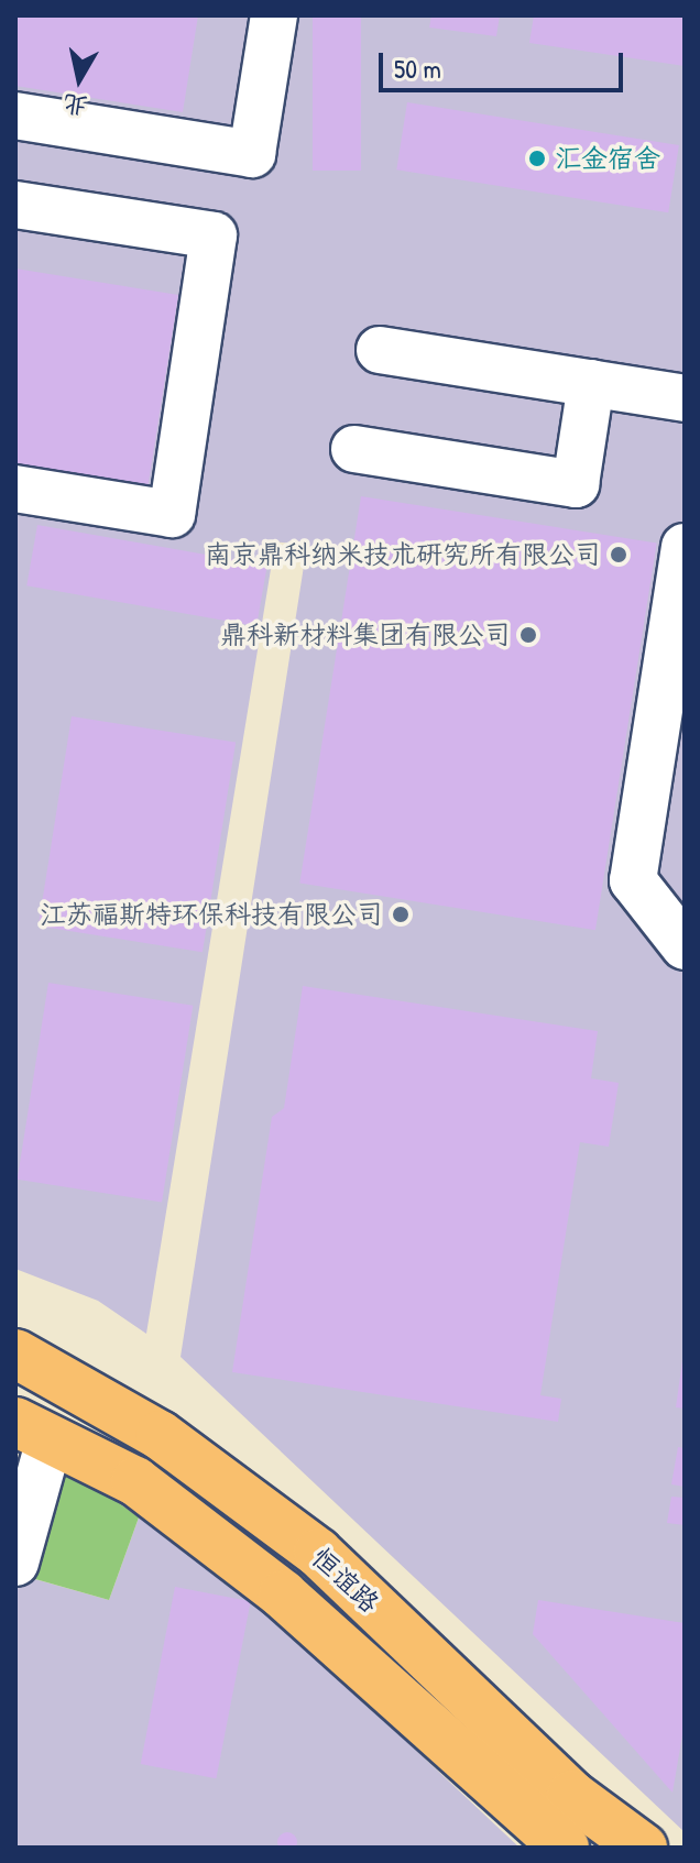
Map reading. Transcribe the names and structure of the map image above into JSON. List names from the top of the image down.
{
  "streets": {
    "main road": ["恒谊路"]
  },
  "places": [
    "汇金宿舍",
    "南京鼎科纳米技术研究所有限公司",
    "鼎科新材料集团有限公司",
    "江苏福斯特环保科技有限公司"
  ],
  "scale_bar": "50 m",
  "north": "bottom"
}
